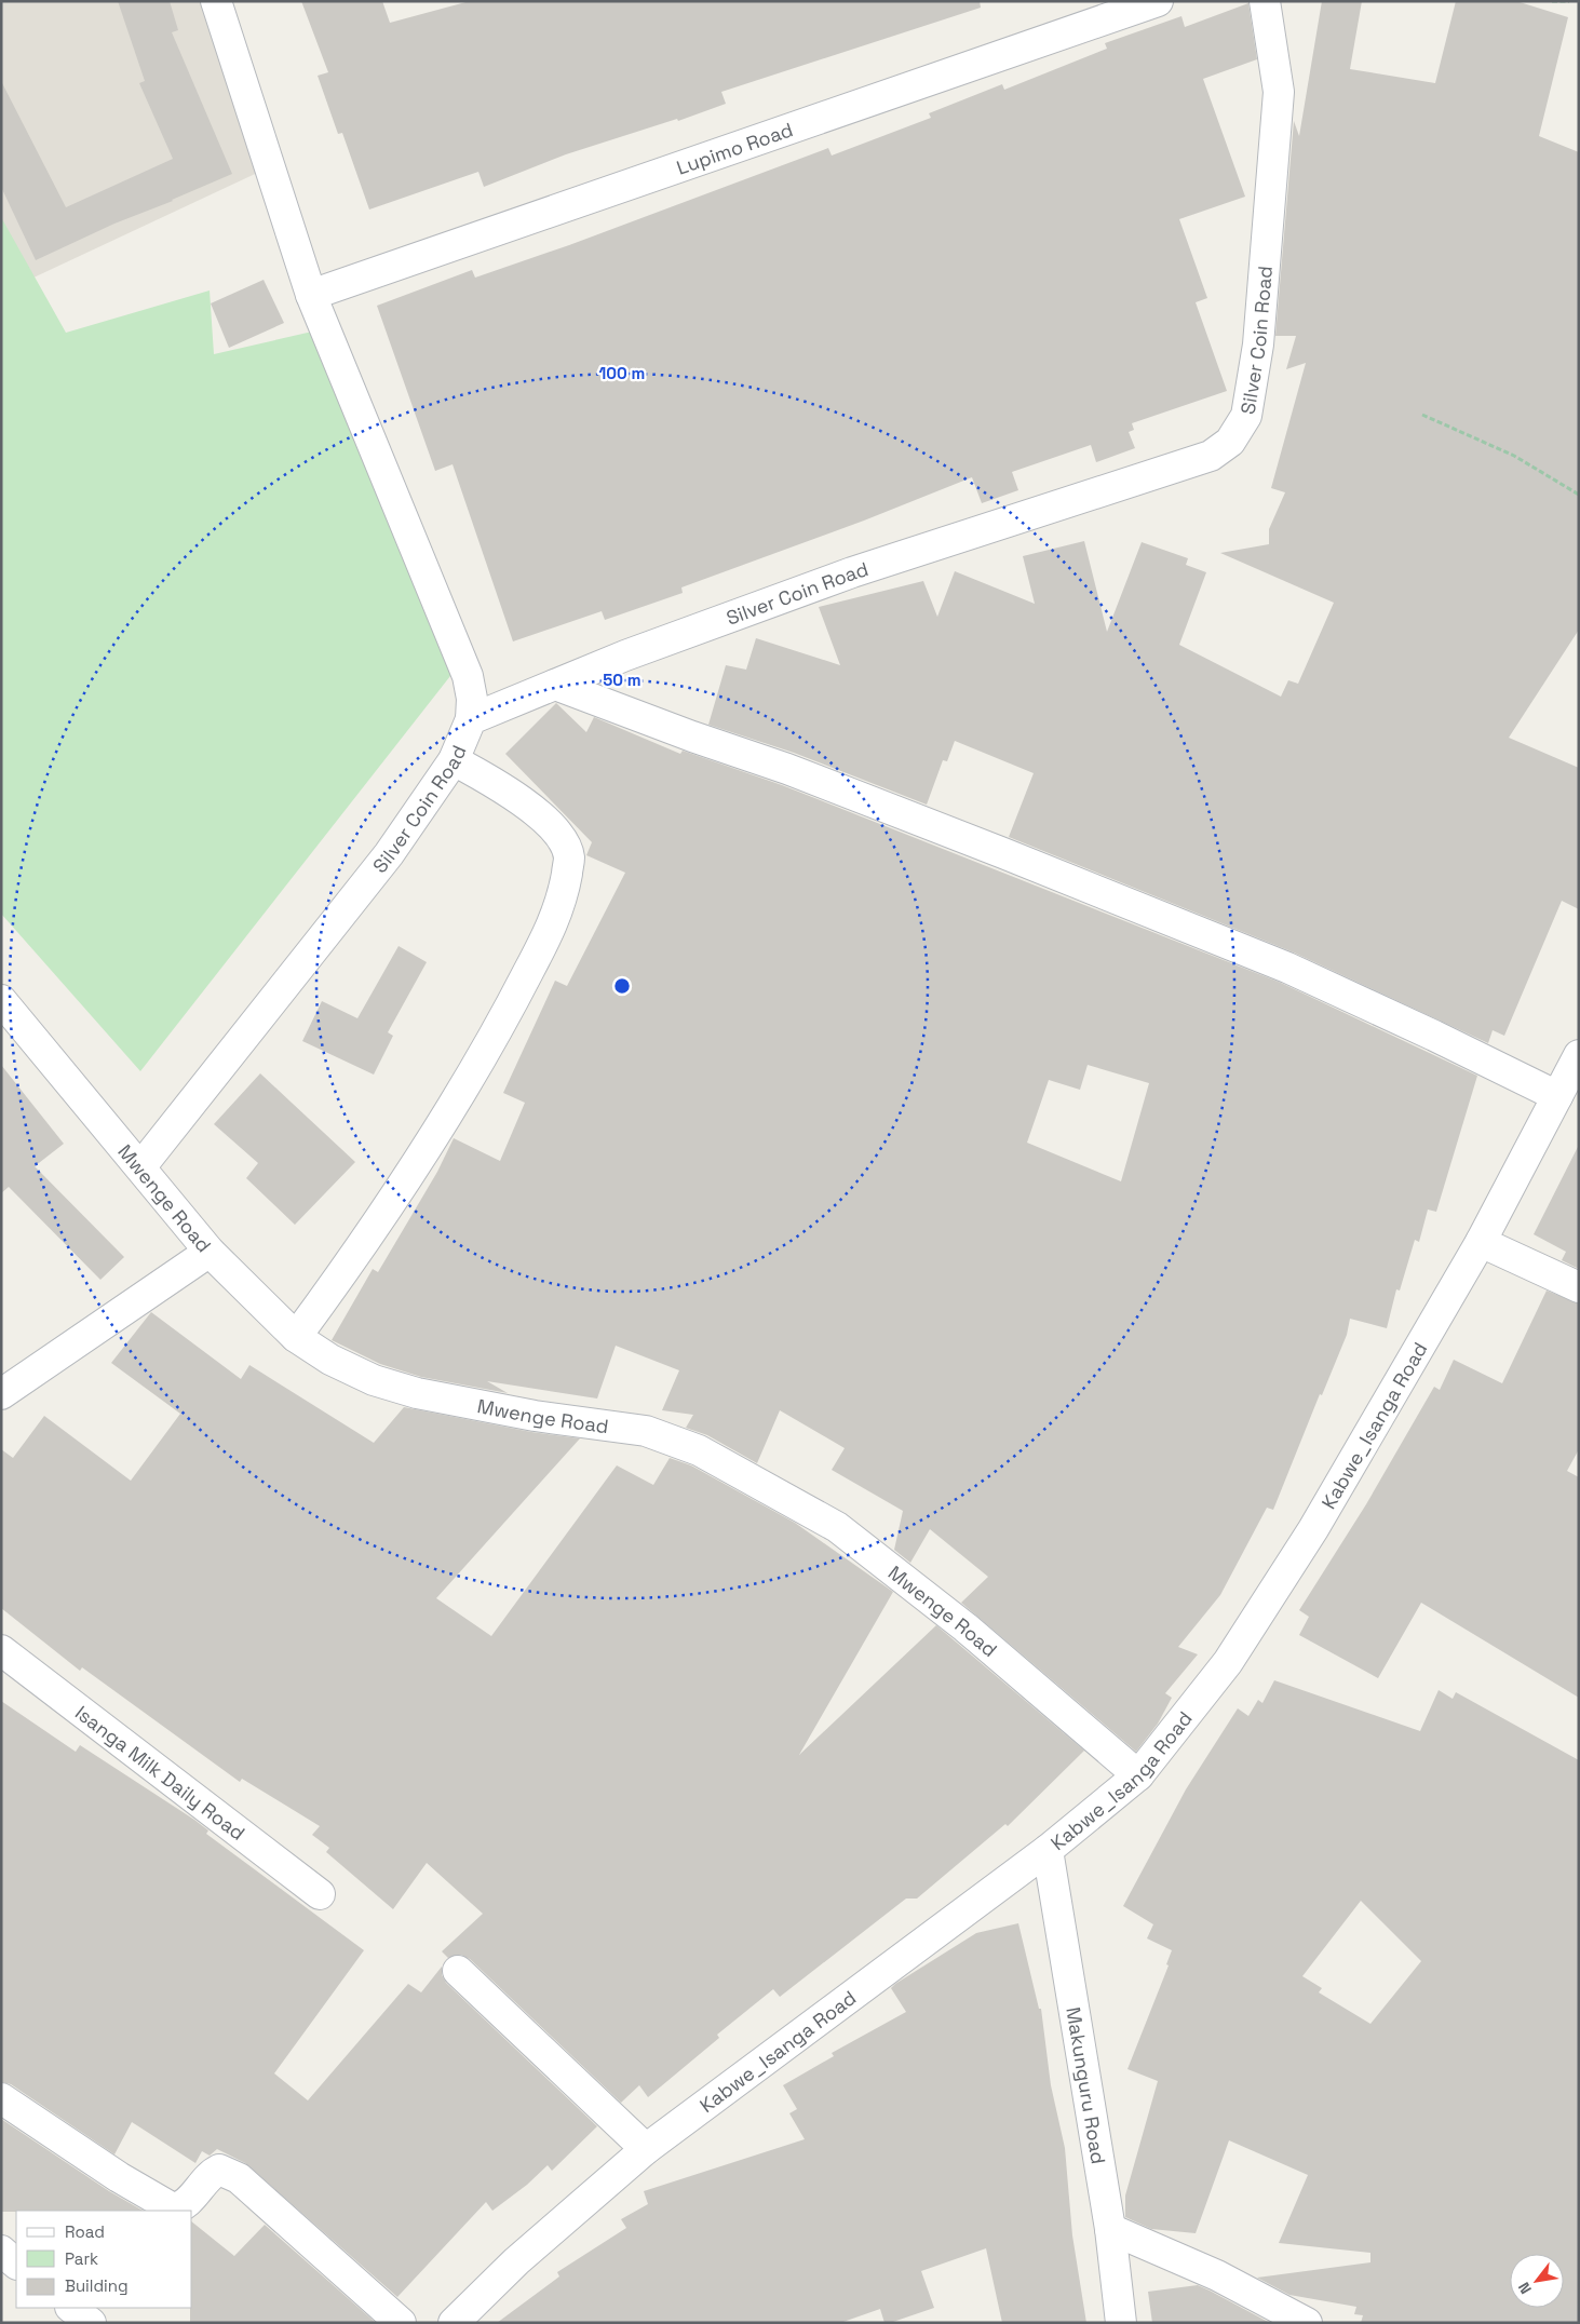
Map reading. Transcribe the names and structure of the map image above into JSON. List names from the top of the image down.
{
  "streets": {
    "street": [
      "Lupimo Road",
      "Silver Coin Road",
      "Mwenge Road",
      "Kabwe_Isanga Road",
      "Isanga Milk Daily Road",
      "Makunguru Road"
    ]
  },
  "crossings": [
    ["Silver Coin Road", "Mwenge Road"],
    ["Mwenge Road", "Kabwe_Isanga Road"],
    ["Kabwe_Isanga Road", "Makunguru Road"]
  ],
  "legend": ["Road", "Park", "Building"],
  "north": "bottom left",
  "rings": ["100 m", "50 m"]
}
